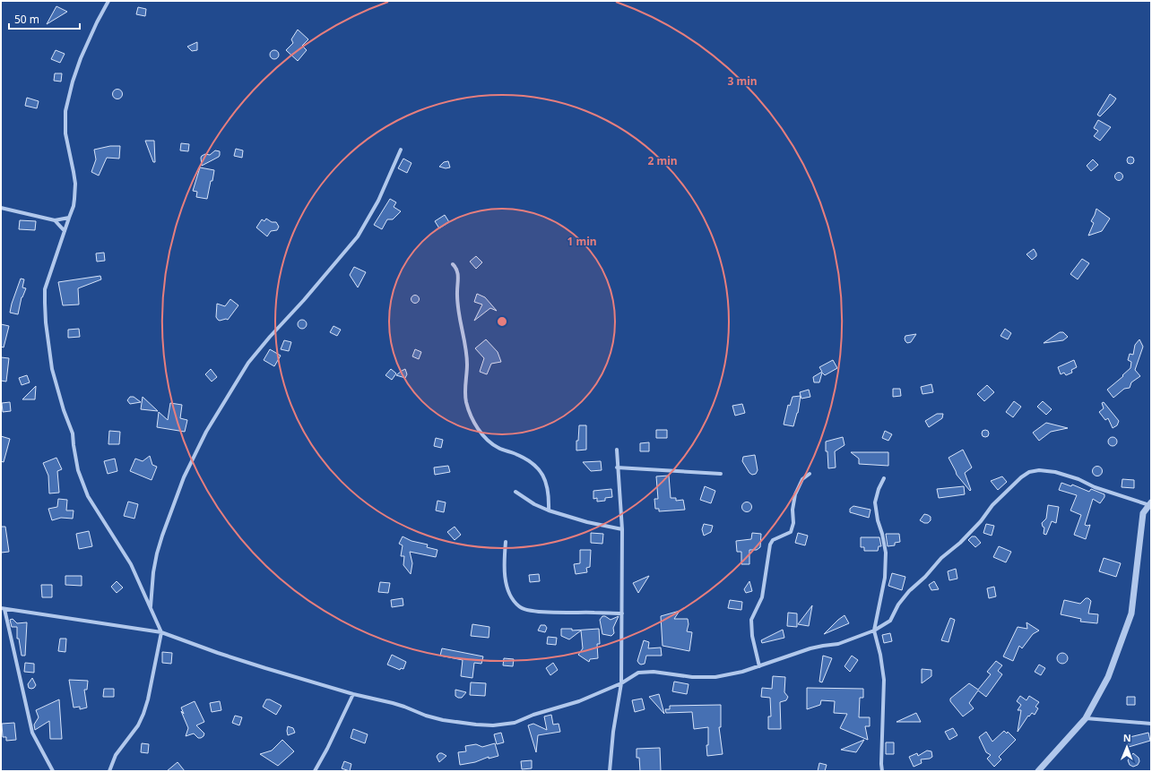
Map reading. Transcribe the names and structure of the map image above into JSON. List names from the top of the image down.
{
  "scale_bar": "50 m",
  "north": "top",
  "rings": ["3 min", "2 min", "1 min"]
}
